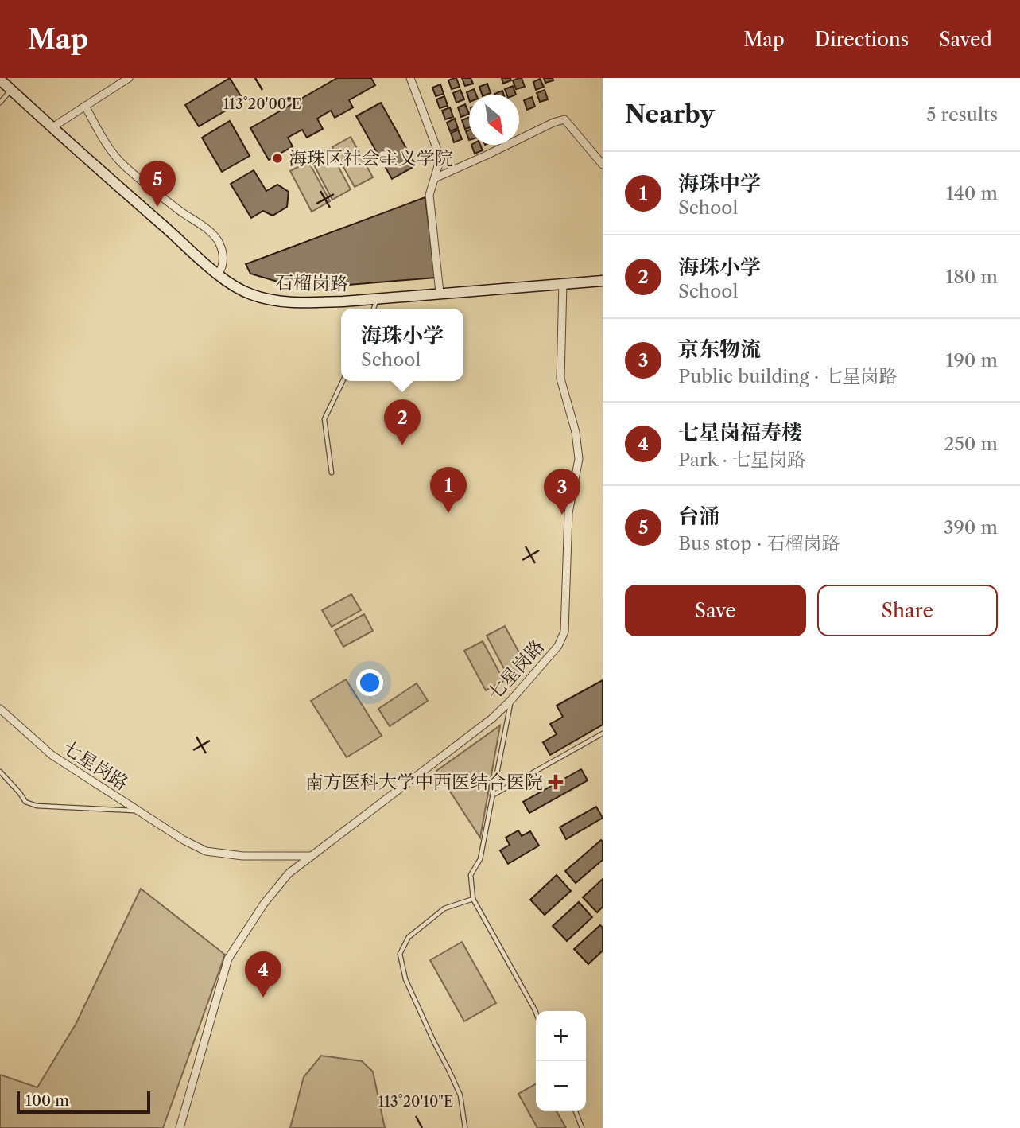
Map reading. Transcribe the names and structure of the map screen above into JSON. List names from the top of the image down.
{
  "streets": {
    "main road": ["石榴岗路"],
    "street": ["七星岗路"]
  },
  "crossings": [
    ["石榴岗路", "七星岗路"]
  ],
  "places": {
    "other": ["海珠区社会主义学院"],
    "health": ["南方医科大学中西医结合医院"]
  },
  "scale_bar": "100 m",
  "north": "bottom right",
  "page": {
    "header": "Map",
    "nav": ["Map", "Directions", "Saved"],
    "heading": ["Nearby", "5 results"],
    "list": [
      {
        "mark": "1",
        "name": "海珠中学",
        "note": "School",
        "value": "140 m"
      },
      {
        "mark": "2",
        "name": "海珠小学",
        "note": "School",
        "value": "180 m"
      },
      {
        "mark": "3",
        "name": "京东物流",
        "note": "Public building · 七星岗路",
        "value": "190 m"
      },
      {
        "mark": "4",
        "name": "七星岗福寿楼",
        "note": "Park · 七星岗路",
        "value": "250 m"
      },
      {
        "mark": "5",
        "name": "台涌",
        "note": "Bus stop · 石榴岗路",
        "value": "390 m"
      }
    ],
    "pins": [
      "5",
      "2",
      "1",
      "3",
      "4"
    ],
    "popup": ["海珠小学", "School"],
    "buttons": ["Save", "Share"],
    "map_buttons": ["+", "−"],
    "scale": "100 m"
  },
  "coordinates": ["113°20'00\"E", "113°20'10\"E"]
}
